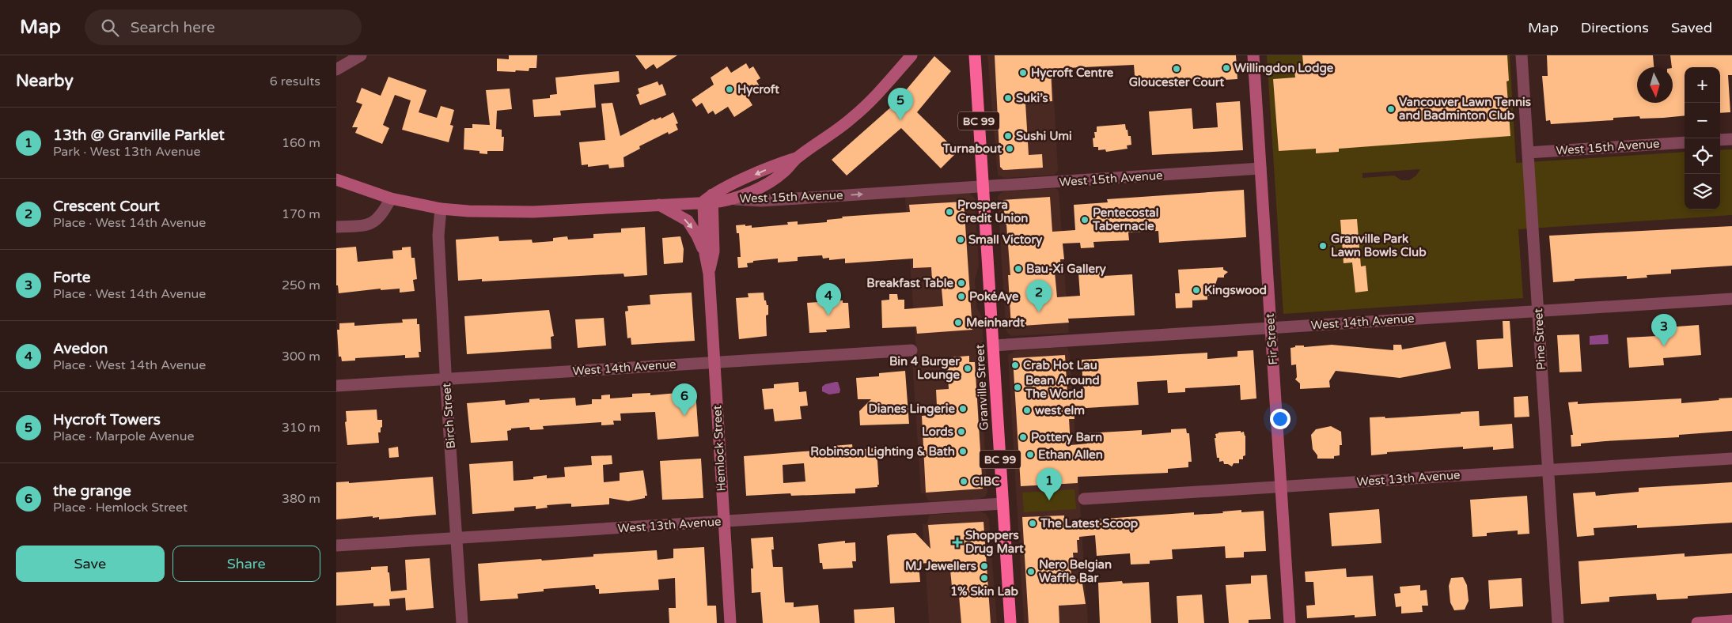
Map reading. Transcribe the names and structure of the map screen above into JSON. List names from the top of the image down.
{
  "streets": {
    "highway": ["BC 99", "Granville Street"],
    "street": [
      "West 15th Avenue",
      "West 14th Avenue",
      "Fir Street",
      "Pine Street",
      "Birch Street",
      "Hemlock Street",
      "West 13th Avenue"
    ]
  },
  "crossings": [
    ["West 15th Avenue", "Fir Street"],
    ["West 15th Avenue", "Pine Street"],
    ["West 15th Avenue", "Granville Street"],
    ["West 15th Avenue", "Birch Street"],
    ["West 15th Avenue", "Hemlock Street"],
    ["West 14th Avenue", "Fir Street"],
    ["West 14th Avenue", "Pine Street"],
    ["West 14th Avenue", "Granville Street"],
    ["West 14th Avenue", "Birch Street"],
    ["West 14th Avenue", "Hemlock Street"],
    ["Fir Street", "West 13th Avenue"],
    ["Pine Street", "West 13th Avenue"],
    ["Granville Street", "West 13th Avenue"],
    ["Birch Street", "West 13th Avenue"],
    ["Hemlock Street", "West 13th Avenue"]
  ],
  "places": {
    "other": [
      "Willingdon Lodge",
      "Gloucester Court",
      "Hycroft Centre",
      "Hycroft",
      "Suki’s",
      "Vancouver Lawn Tennis and Badminton Club",
      "Sushi Umi",
      "Turnabout",
      "Prospera Credit Union",
      "Pentecostal Tabernacle",
      "Small Victory",
      "Granville Park Lawn Bowls Club",
      "Bau-Xi Gallery",
      "Breakfast Table",
      "Kingswood",
      "PokéAye",
      "Meinhardt",
      "Crab Hot Lau",
      "Bin 4 Burger Lounge",
      "Bean Around The World",
      "Dianes Lingerie",
      "west elm",
      "Lords",
      "Pottery Barn",
      "Robinson Lighting & Bath",
      "Ethan Allen",
      "CIBC",
      "The Latest Scoop",
      "MJ Jewellers",
      "Nero Belgian Waffle Bar",
      "1% Skin Lab"
    ],
    "health": ["Shoppers Drug Mart"]
  },
  "north": "bottom",
  "page": {
    "header": "Map",
    "search": "Search here",
    "nav": ["Map", "Directions", "Saved"],
    "heading": ["Nearby", "6 results"],
    "map_buttons": ["+", "−"],
    "pins": [
      "5",
      "2",
      "4",
      "3",
      "6",
      "1"
    ],
    "list": [
      {
        "mark": "1",
        "name": "13th @ Granville Parklet",
        "note": "Park · West 13th Avenue",
        "value": "160 m"
      },
      {
        "mark": "2",
        "name": "Crescent Court",
        "note": "Place · West 14th Avenue",
        "value": "170 m"
      },
      {
        "mark": "3",
        "name": "Forte",
        "note": "Place · West 14th Avenue",
        "value": "250 m"
      },
      {
        "mark": "4",
        "name": "Avedon",
        "note": "Place · West 14th Avenue",
        "value": "300 m"
      },
      {
        "mark": "5",
        "name": "Hycroft Towers",
        "note": "Place · Marpole Avenue",
        "value": "310 m"
      },
      {
        "mark": "6",
        "name": "the grange",
        "note": "Place · Hemlock Street",
        "value": "380 m"
      }
    ],
    "buttons": ["Save", "Share"]
  }
}
